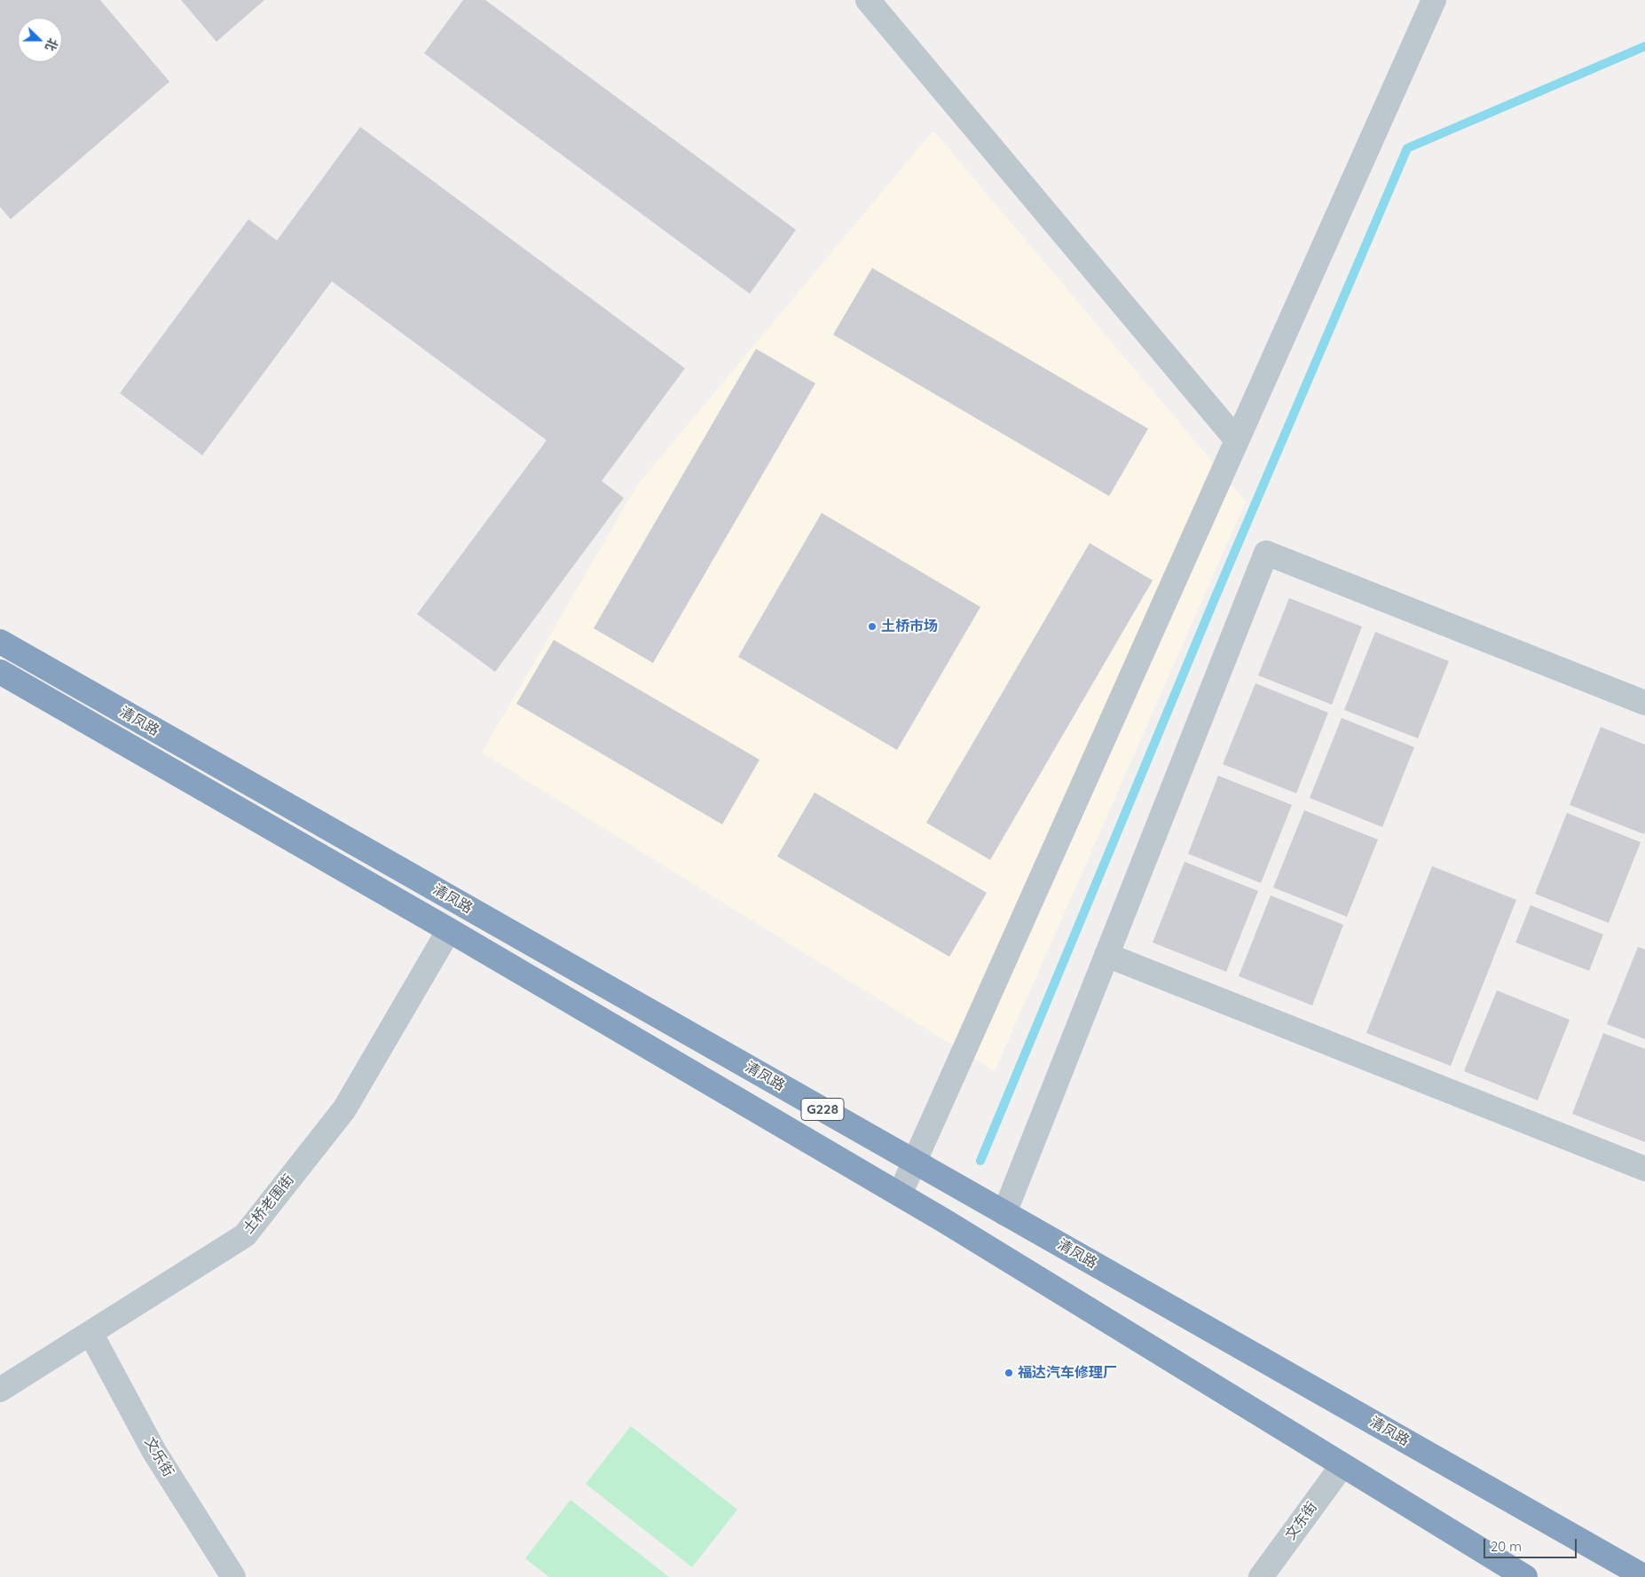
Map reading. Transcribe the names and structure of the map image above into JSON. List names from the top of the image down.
{
  "streets": {
    "highway": ["清凤路", "G228"],
    "street": ["土桥老围街", "文乐街", "文东街"]
  },
  "crossings": [
    ["清凤路", "土桥老围街"],
    ["清凤路", "文东街"],
    ["土桥老围街", "文乐街"]
  ],
  "places": ["土桥市场", "福达汽车修理厂"],
  "scale_bar": "20 m",
  "north": "right"
}
